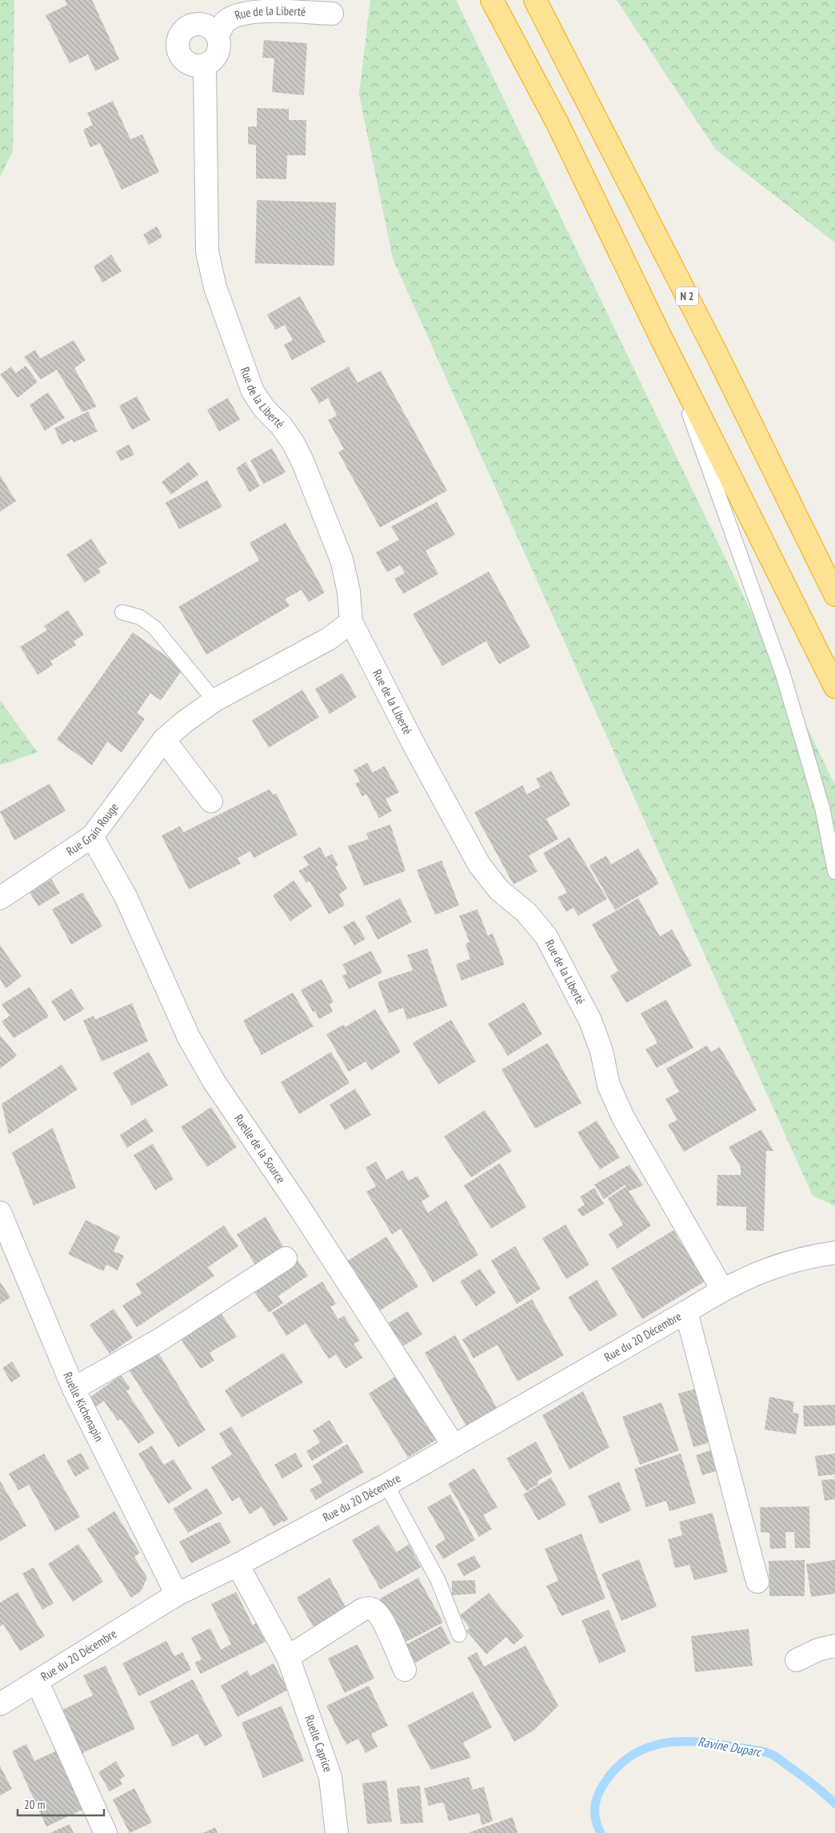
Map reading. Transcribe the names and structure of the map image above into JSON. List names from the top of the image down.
{
  "streets": {
    "highway": ["N 2"],
    "street": [
      "Rue de la Liberté",
      "Rue Grain Rouge",
      "Ruelle de la Source",
      "Rue du 20 Décembre",
      "Ruelle Kichenapin",
      "Ruelle Caprice"
    ]
  },
  "crossings": [
    ["Rue de la Liberté", "Rue Grain Rouge"],
    ["Rue de la Liberté", "Rue du 20 Décembre"],
    ["Rue Grain Rouge", "Ruelle de la Source"],
    ["Ruelle de la Source", "Rue du 20 Décembre"],
    ["Rue du 20 Décembre", "Ruelle Kichenapin"],
    ["Rue du 20 Décembre", "Ruelle Caprice"]
  ],
  "water": ["Ravine Duparc"],
  "scale_bar": "20 m"
}
